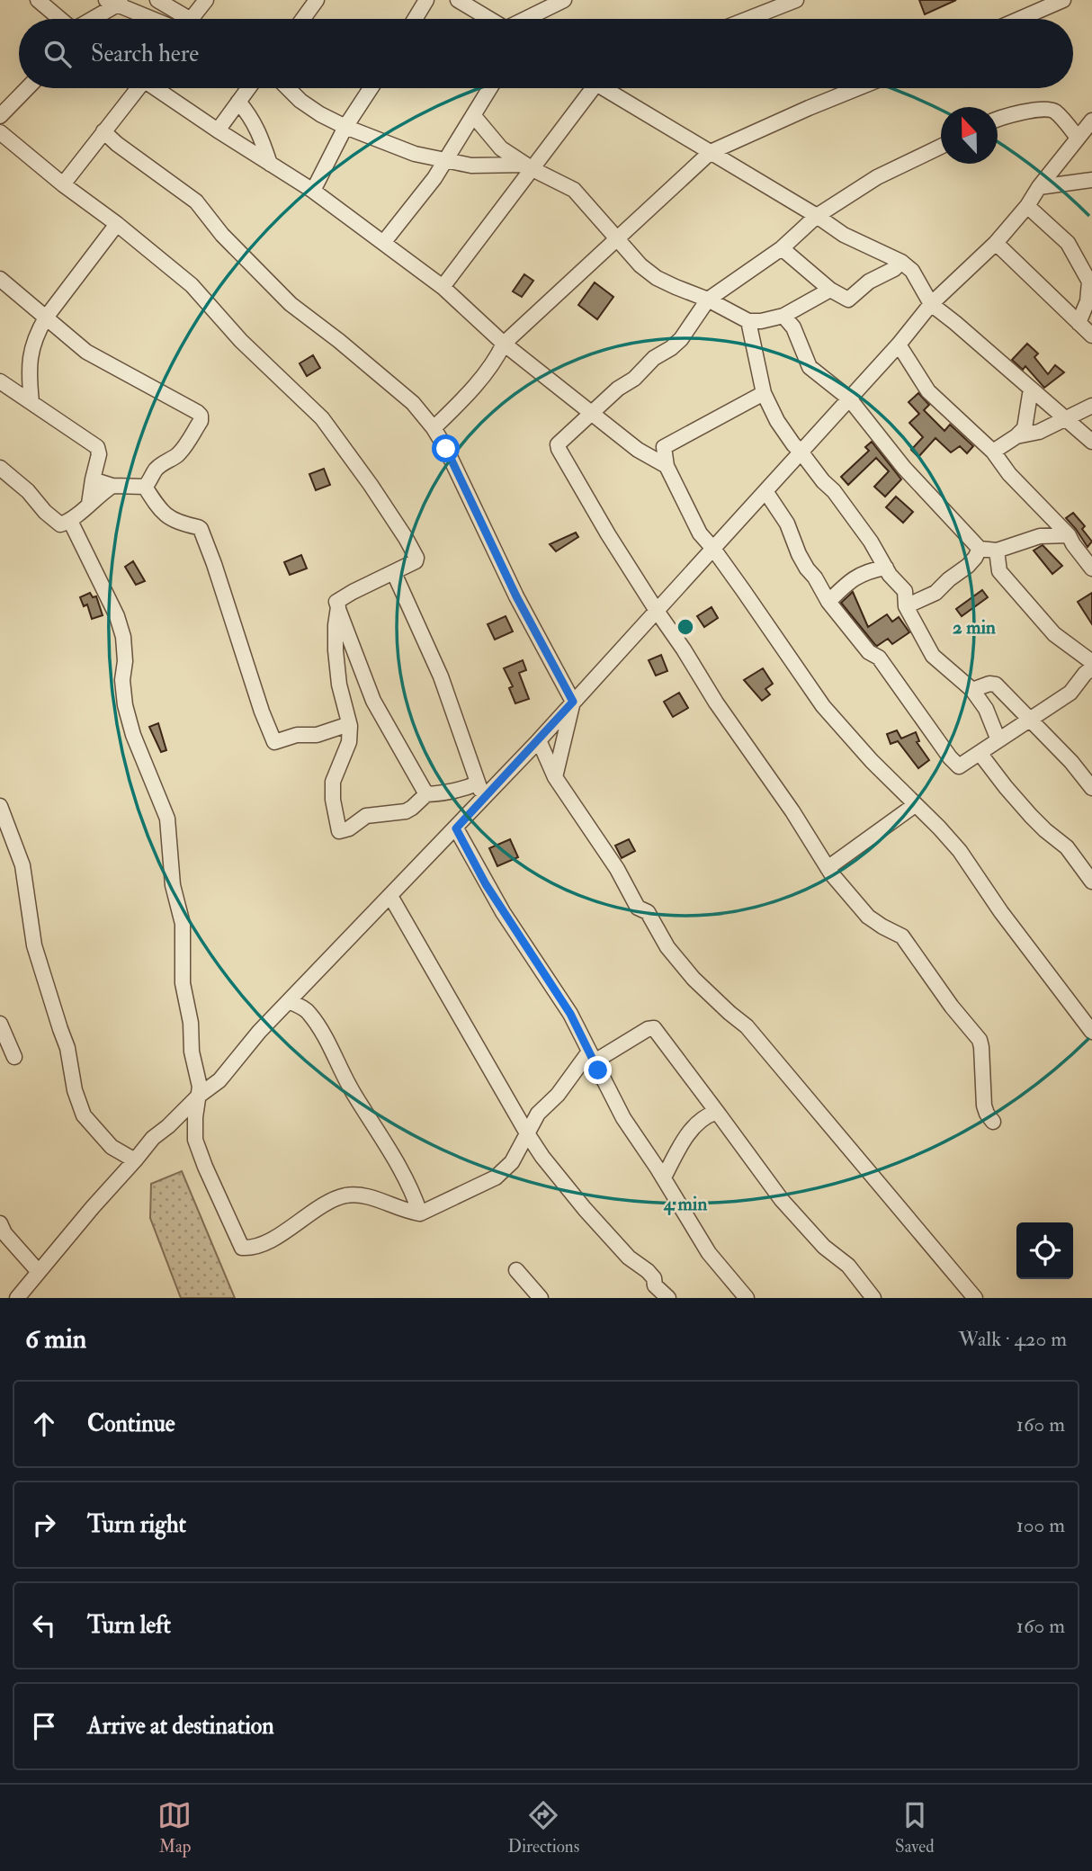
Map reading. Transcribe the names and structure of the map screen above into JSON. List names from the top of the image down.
{
  "north": "top",
  "page": {
    "search": "Search here",
    "heading": ["6 min", "Walk · 420 m"],
    "list": [
      ["Continue", "160 m"],
      ["Turn right", "100 m"],
      ["Turn left", "160 m"],
      "Arrive at destination"
    ],
    "nav": ["Map", "Directions", "Saved"]
  },
  "rings": ["2 min", "4 min"]
}
